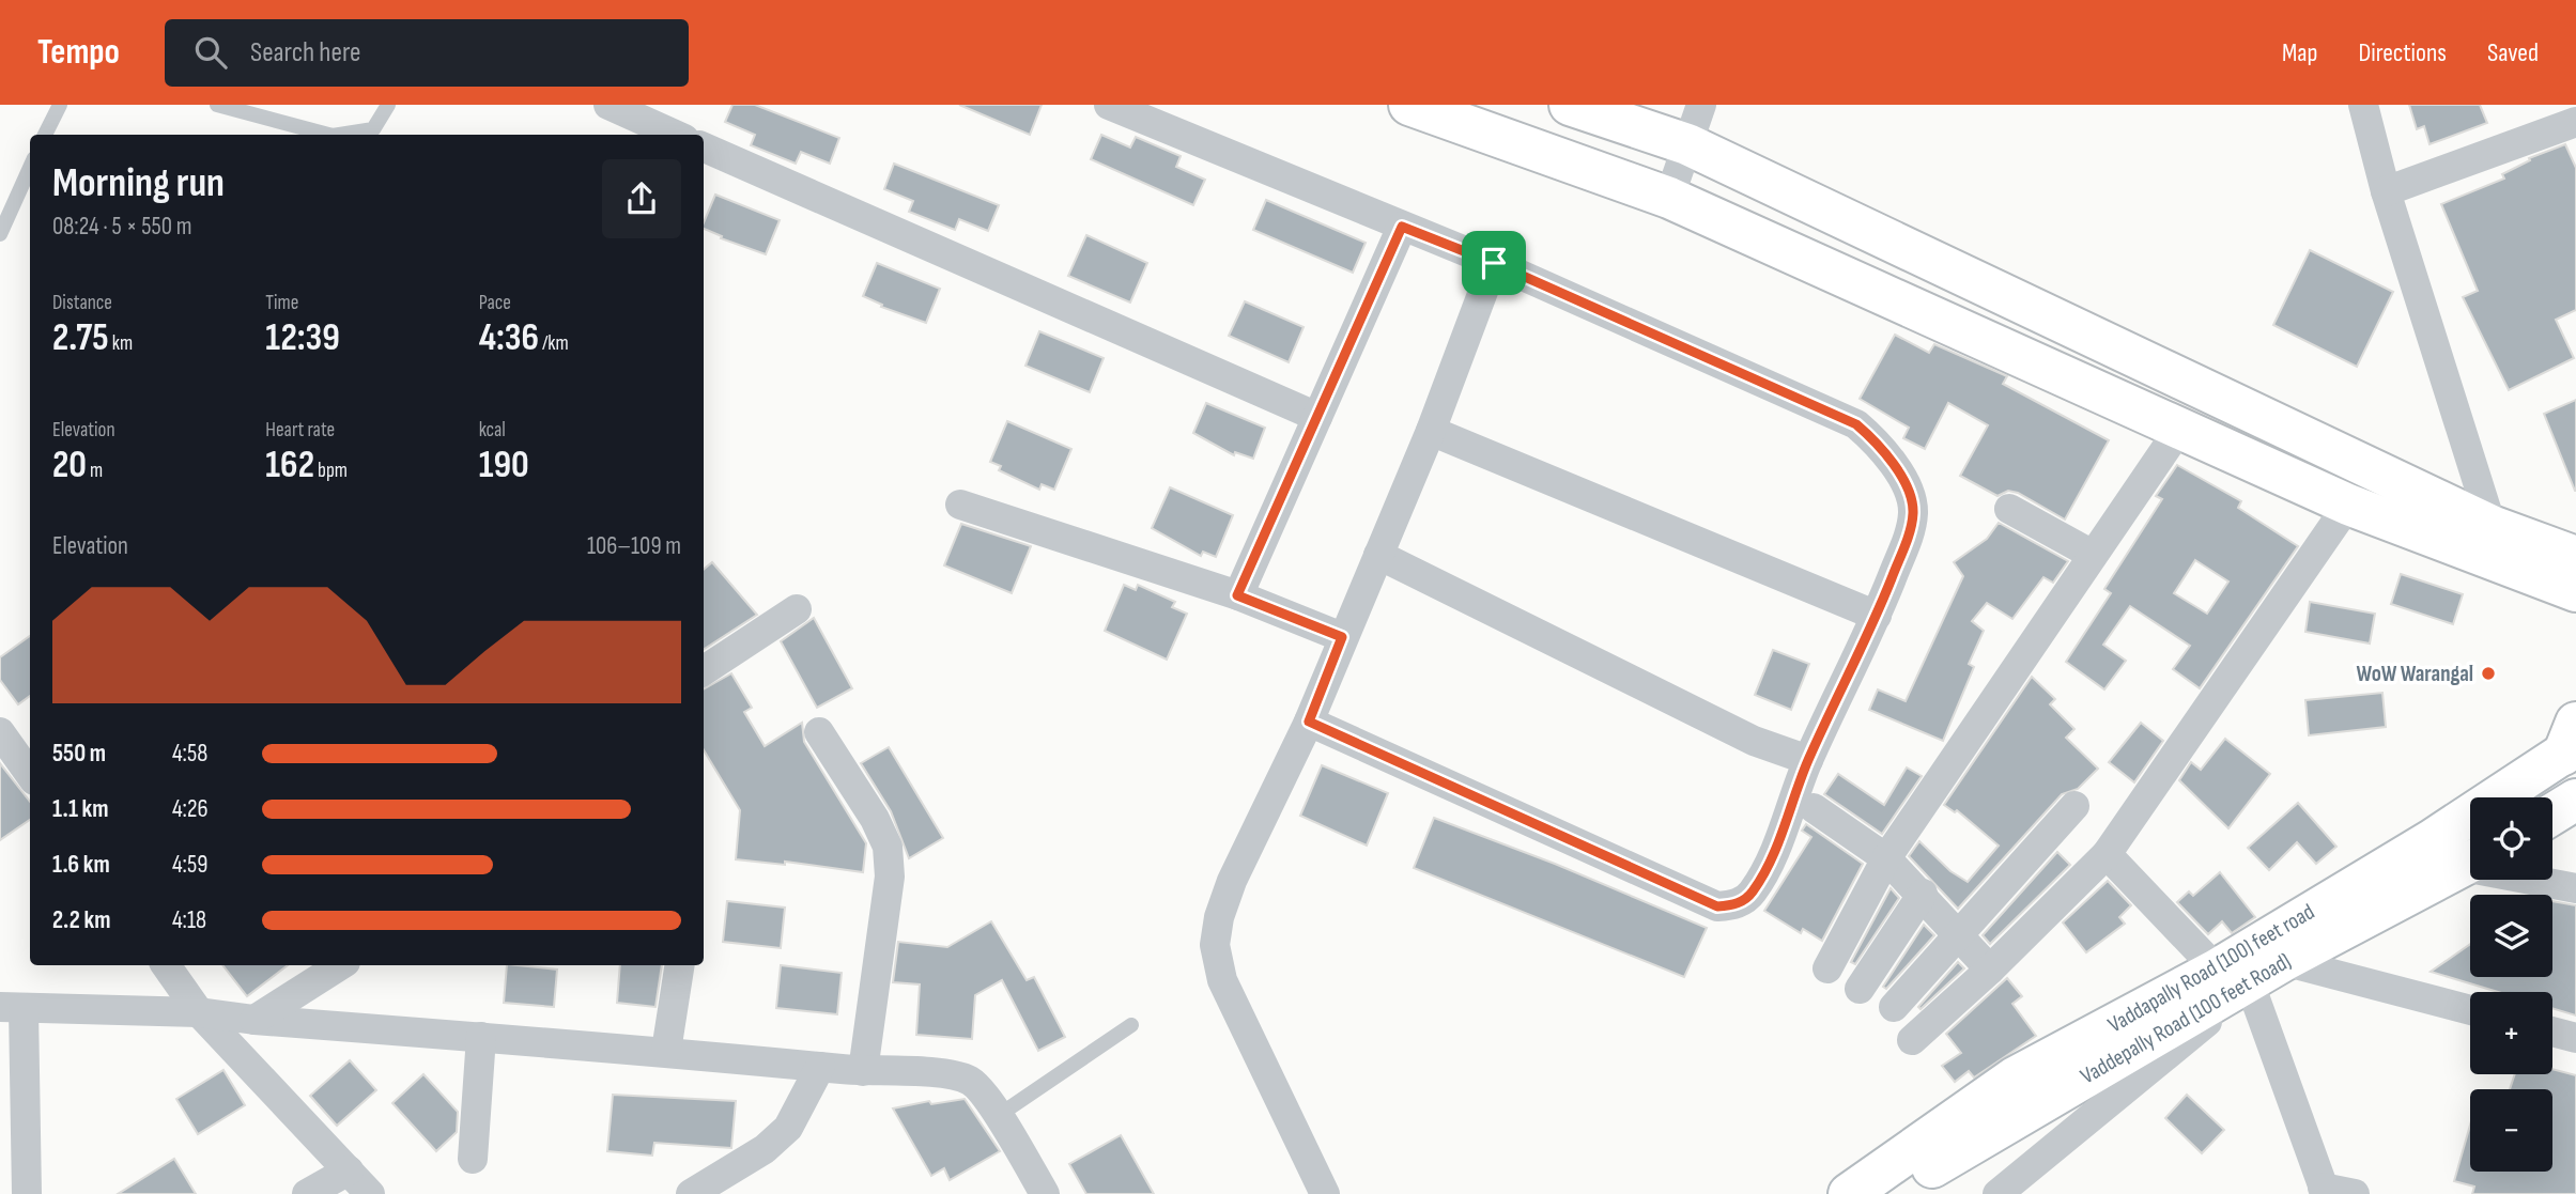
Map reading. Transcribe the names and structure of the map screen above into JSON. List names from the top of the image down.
{
  "streets": {
    "main road": ["Vaddapally Road (100) feet road", "Vaddepally Road (100 feet Road)"]
  },
  "crossings": [
    ["Vaddapally Road (100) feet road", "Vaddepally Road (100 feet Road)"]
  ],
  "places": ["WoW Warangal"],
  "page": {
    "header": "Tempo",
    "search": "Search here",
    "nav": ["Map", "Directions", "Saved"],
    "heading": ["Morning run", "08:24 · 5 × 550 m"],
    "stats": [
      ["Distance", "2.75 km"],
      ["Time", "12:39"],
      ["Pace", "4:36 /km"],
      ["Elevation", "20 m"],
      ["Heart rate", "162 bpm"],
      ["kcal", "190"]
    ],
    "chart": ["Elevation", "106–109 m"],
    "list": [
      {
        "name": "550 m",
        "note": "4:58"
      },
      {
        "name": "1.1 km",
        "note": "4:26"
      },
      {
        "name": "1.6 km",
        "note": "4:59"
      },
      {
        "name": "2.2 km",
        "note": "4:18"
      }
    ],
    "map_buttons": ["+", "−"]
  }
}
